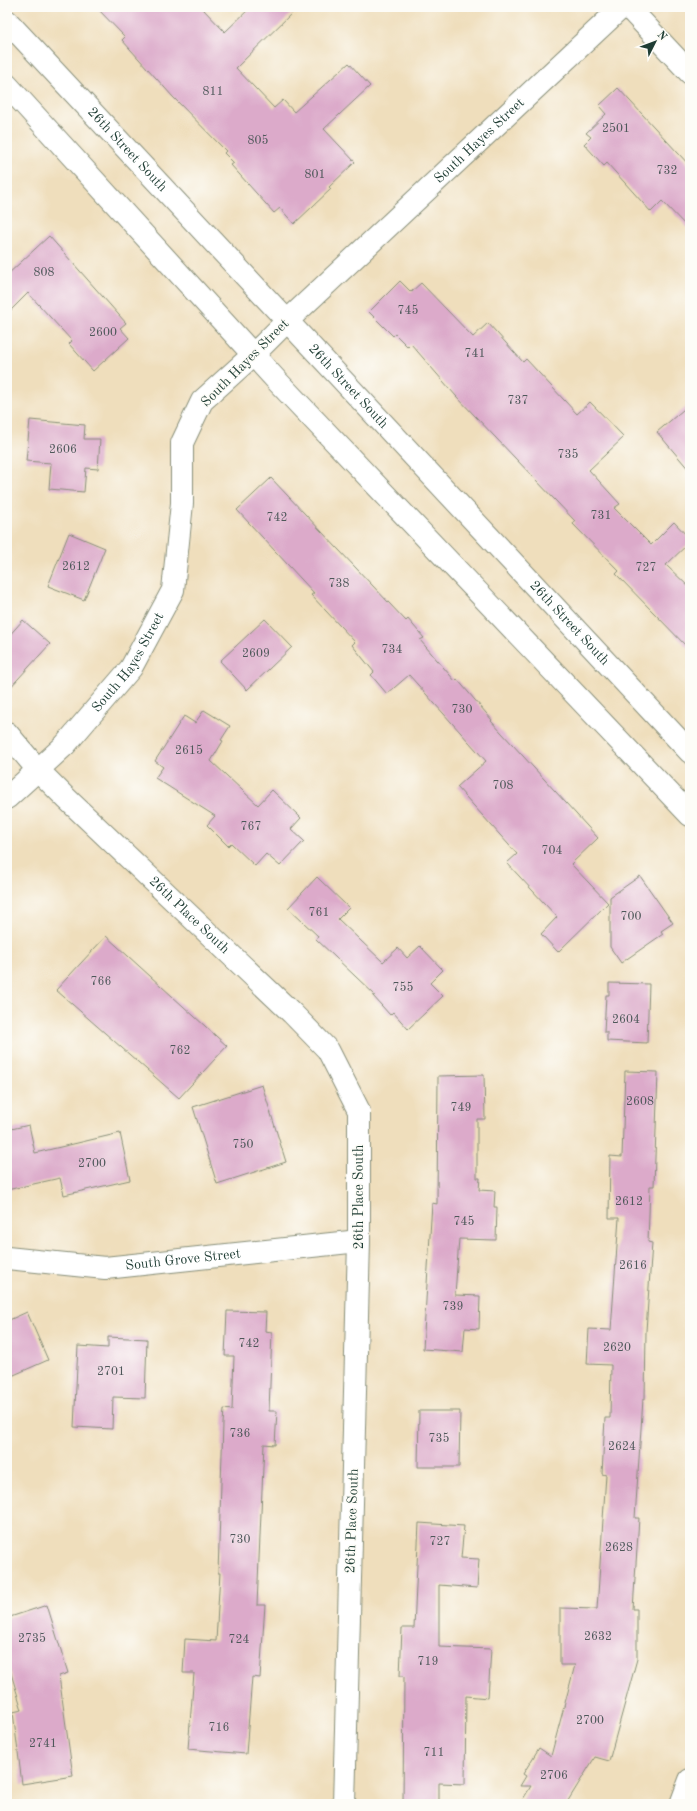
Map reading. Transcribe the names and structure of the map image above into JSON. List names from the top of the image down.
{
  "streets": {
    "street": [
      "South Hayes Street",
      "26th Street South",
      "26th Place South",
      "South Grove Street"
    ]
  },
  "crossings": [
    ["South Hayes Street", "26th Street South"],
    ["South Hayes Street", "26th Place South"],
    ["26th Place South", "South Grove Street"]
  ],
  "house_numbers": [
    "811",
    "2501",
    "805",
    "732",
    "801",
    "808",
    "745",
    "2600",
    "741",
    "737",
    "2606",
    "735",
    "731",
    "742",
    "2612",
    "727",
    "738",
    "734",
    "2609",
    "730",
    "2615",
    "708",
    "767",
    "704",
    "761",
    "700",
    "766",
    "755",
    "2604",
    "762",
    "2608",
    "749",
    "750",
    "2700",
    "2612",
    "745",
    "2616",
    "739",
    "742",
    "2620",
    "2701",
    "736",
    "735",
    "2624",
    "730",
    "727",
    "2628",
    "2632",
    "2735",
    "724",
    "719",
    "2700",
    "716",
    "2741",
    "711",
    "2706"
  ],
  "north": "top right"
}
